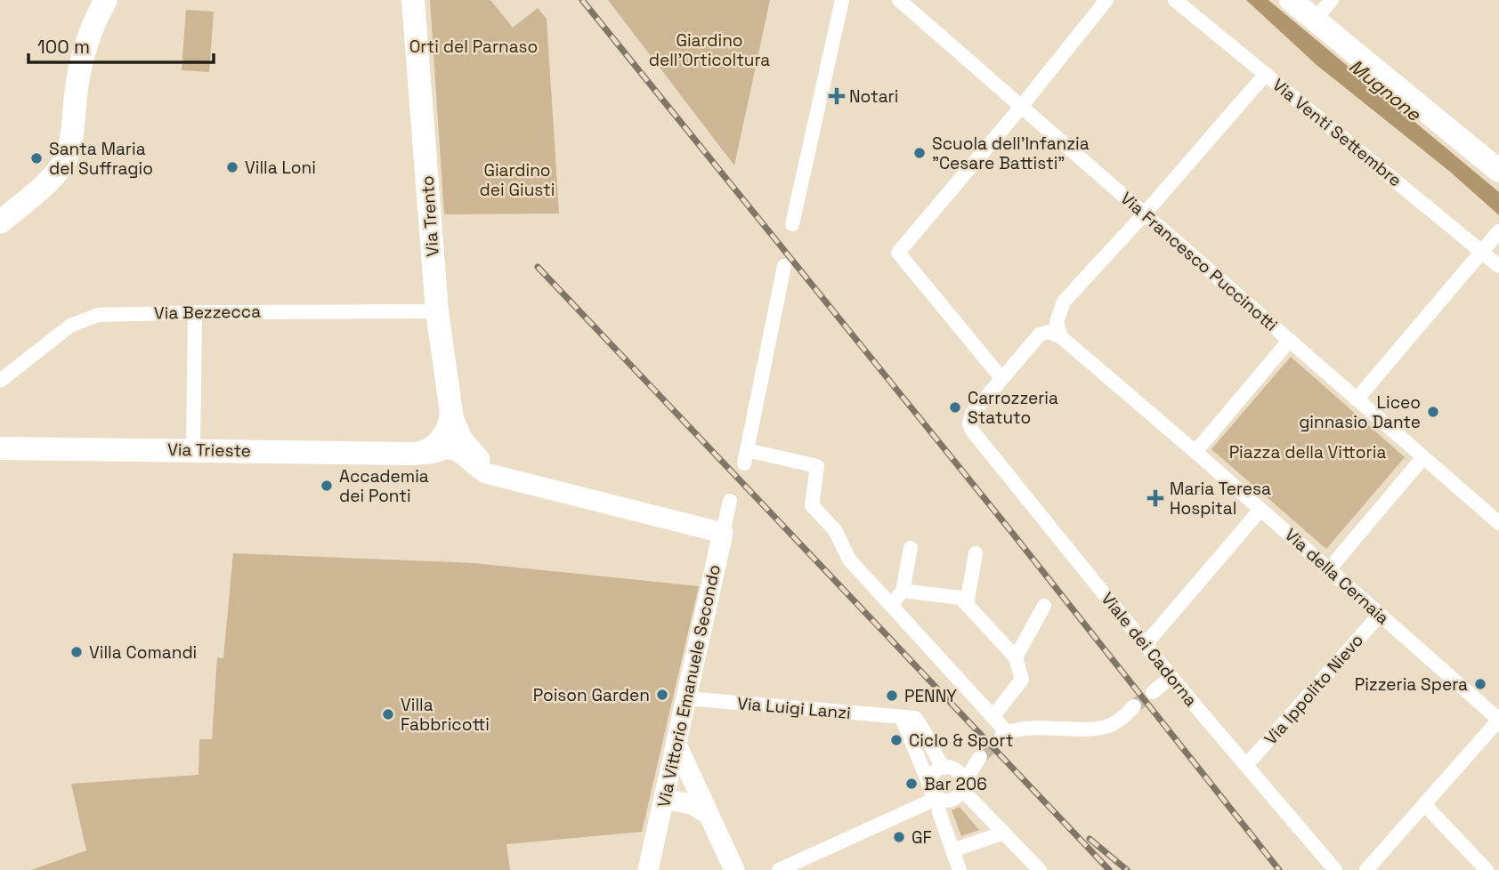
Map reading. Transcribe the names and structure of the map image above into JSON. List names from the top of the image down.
{
  "streets": {
    "main road": ["Via Trento", "Via Trieste"],
    "street": [
      "Via Venti Settembre",
      "Via Francesco Puccinotti",
      "Via Bezzecca",
      "Via della Cernaia",
      "Viale dei Cadorna",
      "Via Vittorio Emanuele Secondo",
      "Via Ippolito Nievo",
      "Via Luigi Lanzi"
    ]
  },
  "crossings": [
    ["Via Trento", "Via Bezzecca"],
    ["Via Trento", "Via Trieste"],
    ["Via Trieste", "Via Vittorio Emanuele Secondo"],
    ["Via della Cernaia", "Via Ippolito Nievo"],
    ["Viale dei Cadorna", "Via Ippolito Nievo"],
    ["Via Vittorio Emanuele Secondo", "Via Luigi Lanzi"]
  ],
  "water": ["Mugnone"],
  "parks": [
    "Giardino dell'Orticoltura",
    "Orti del Parnaso",
    "Giardino dei Giusti",
    "Piazza della Vittoria"
  ],
  "places": {
    "health": ["Notari", "Maria Teresa Hospital"],
    "other": [
      "Scuola dell'Infanzia \"Cesare Battisti\"",
      "Santa Maria del Suffragio",
      "Villa Loni",
      "Carrozzeria Statuto",
      "Liceo ginnasio Dante",
      "Accademia dei Ponti",
      "Villa Comandi",
      "Pizzeria Spera",
      "Poison Garden",
      "PENNY",
      "Villa Fabbricotti",
      "Ciclo & Sport",
      "Bar 206",
      "GF"
    ]
  },
  "scale_bar": "100 m"
}
